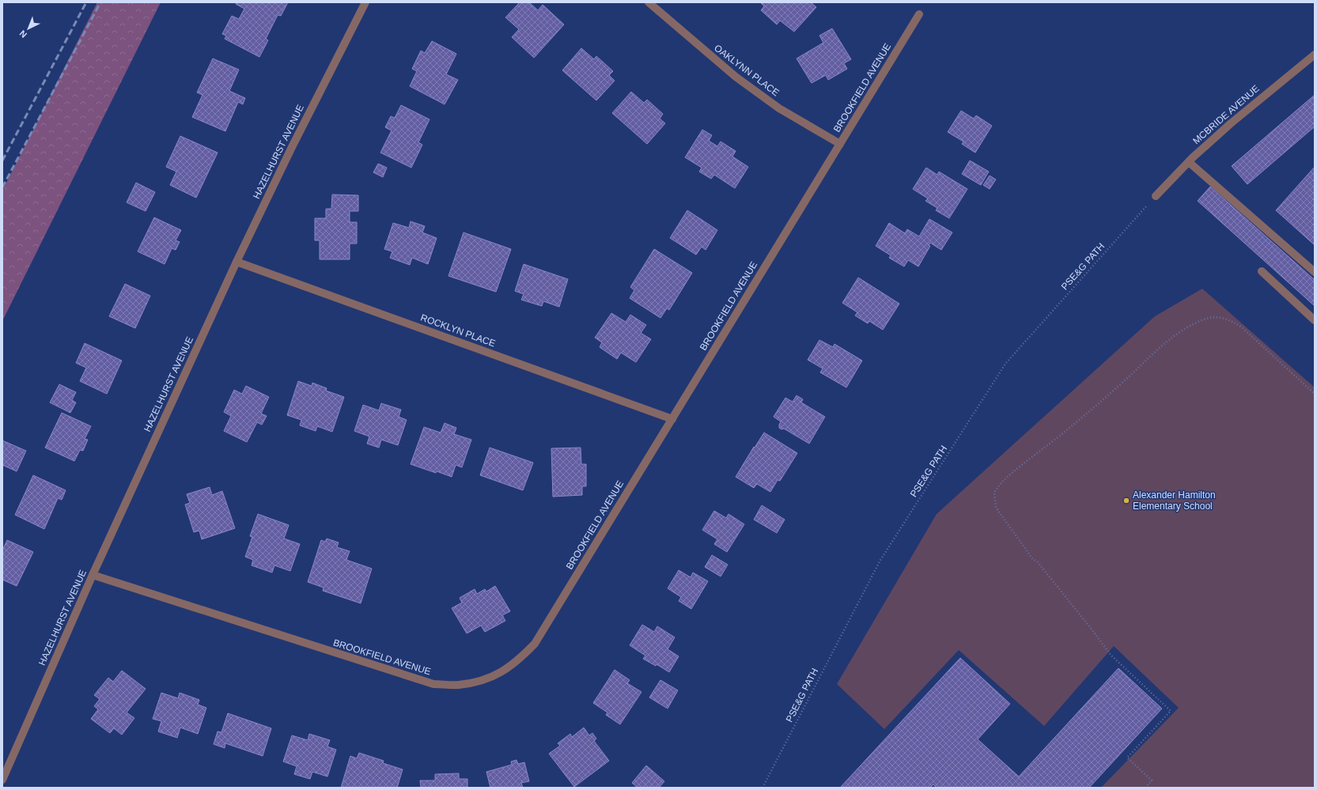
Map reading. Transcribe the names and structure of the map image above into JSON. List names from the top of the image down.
{
  "streets": {
    "street": [
      "OAKLYNN PLACE",
      "BROOKFIELD AVENUE",
      "MCBRIDE AVENUE",
      "HAZELHURST AVENUE",
      "ROCKLYN PLACE"
    ],
    "path": ["PSE&G PATH"]
  },
  "crossings": [
    ["OAKLYNN PLACE", "BROOKFIELD AVENUE"],
    ["BROOKFIELD AVENUE", "HAZELHURST AVENUE"],
    ["BROOKFIELD AVENUE", "ROCKLYN PLACE"],
    ["MCBRIDE AVENUE", "PSE&G PATH"],
    ["HAZELHURST AVENUE", "ROCKLYN PLACE"]
  ],
  "places": ["Alexander Hamilton Elementary School"],
  "north": "bottom left"
}
